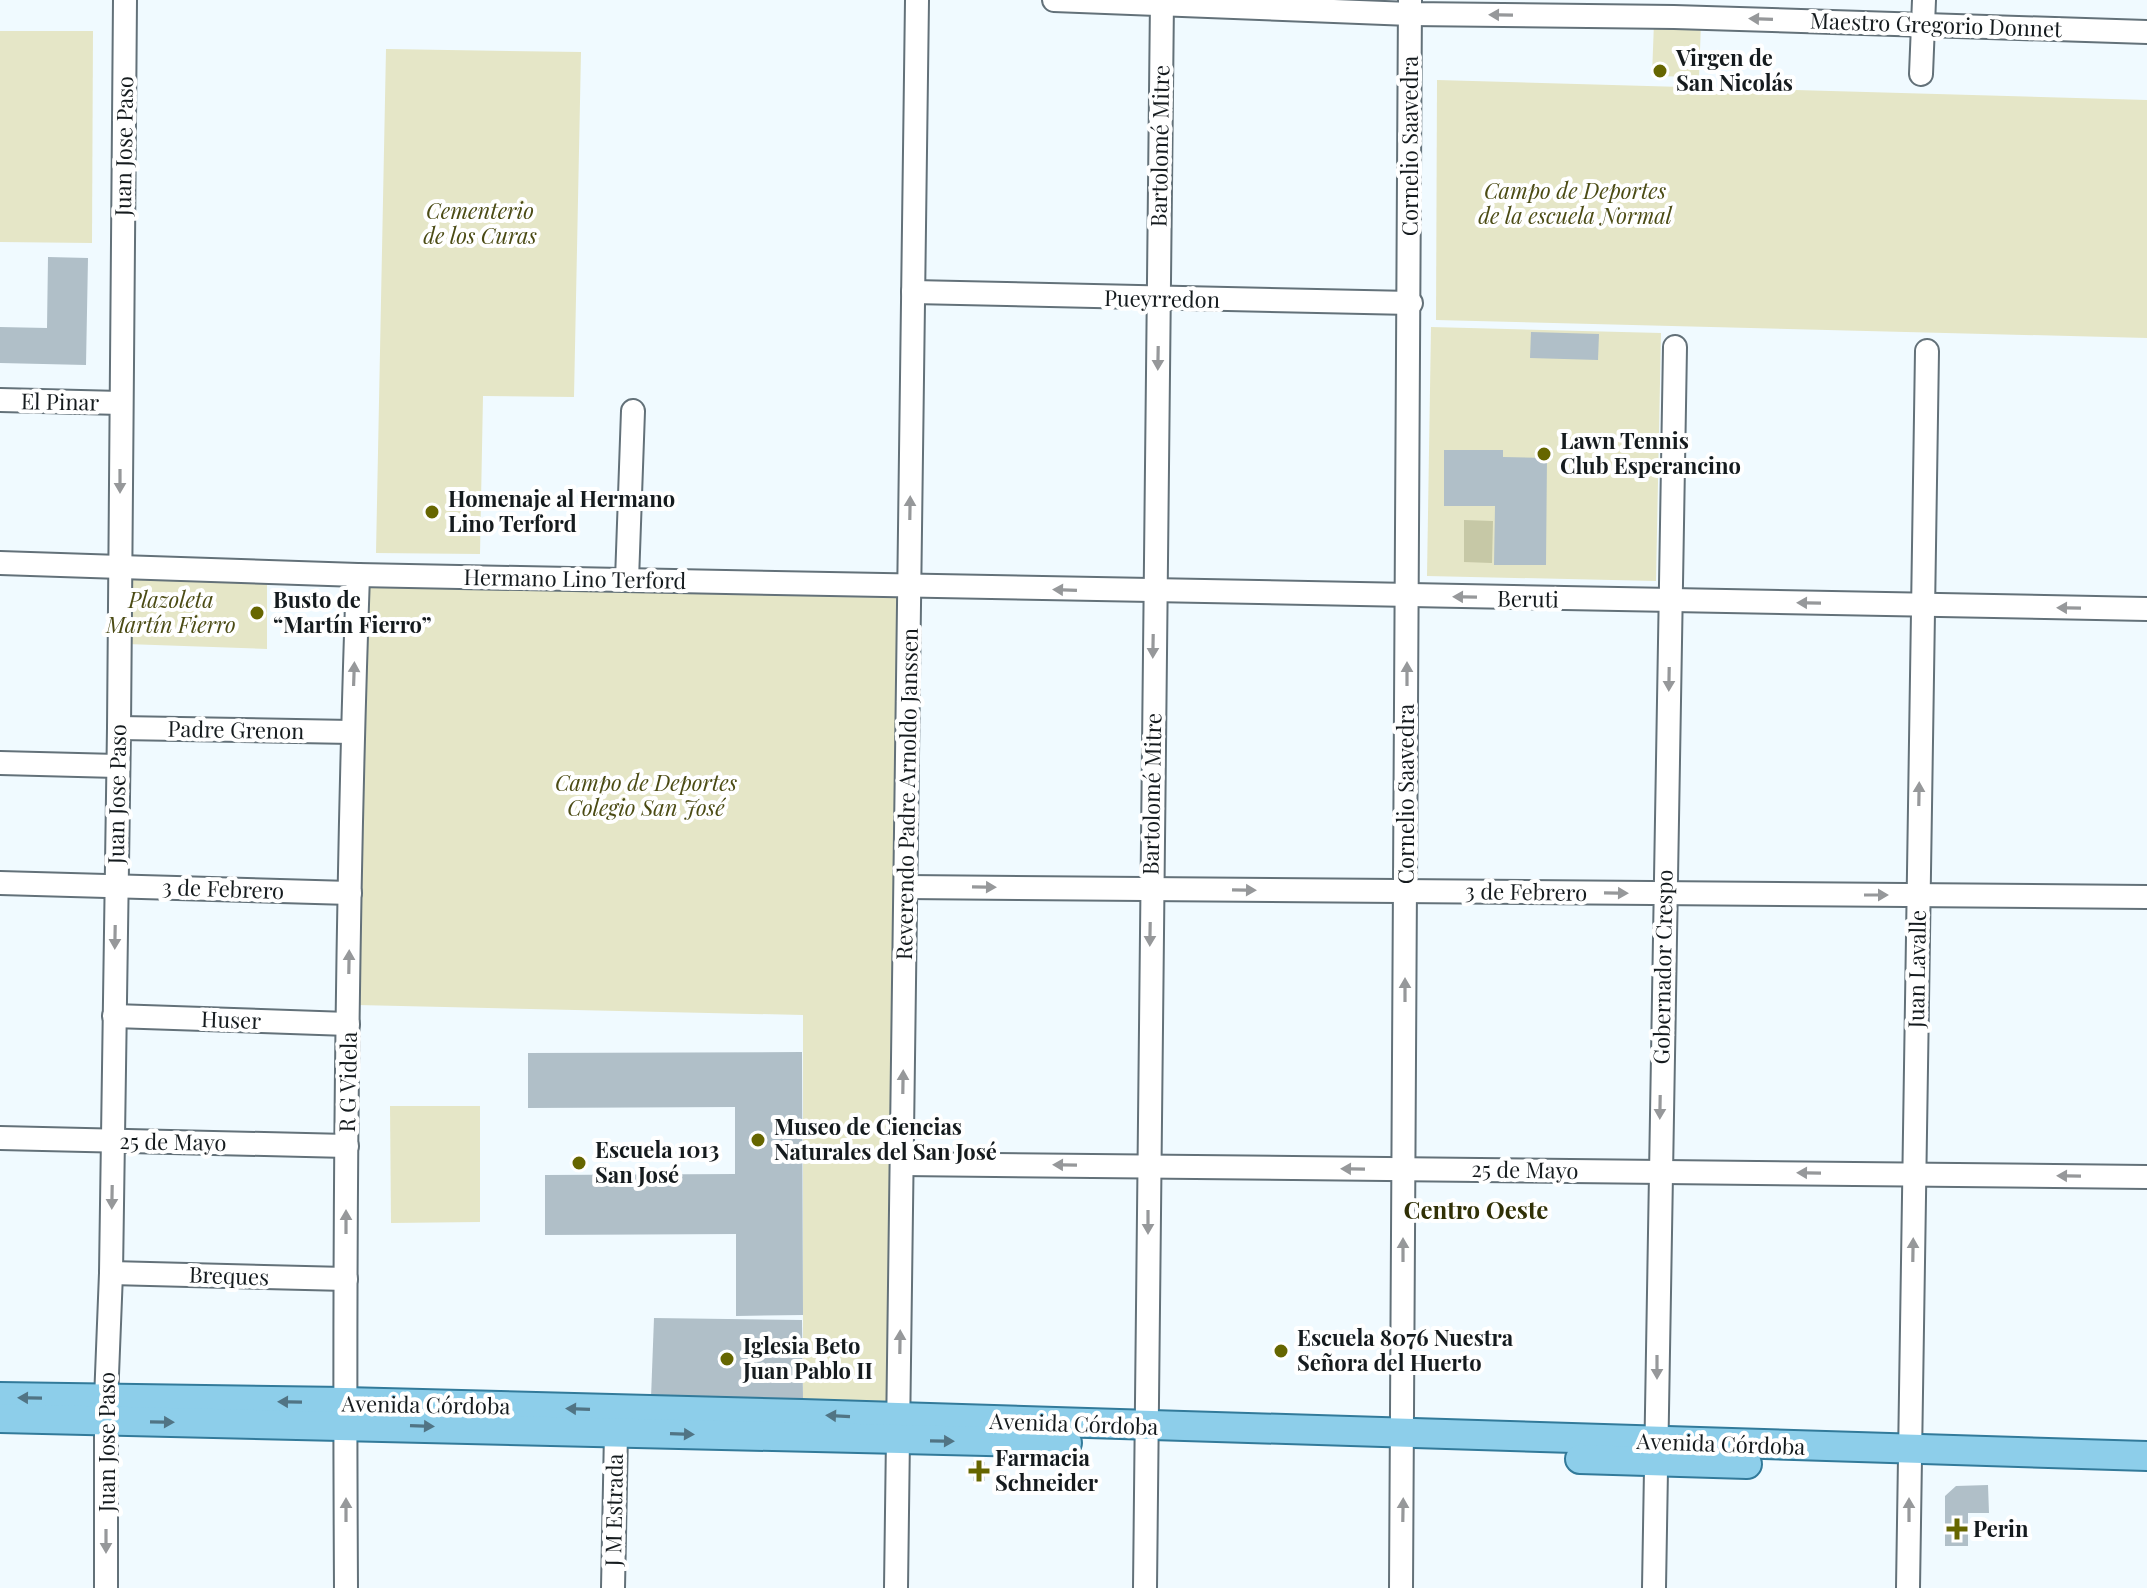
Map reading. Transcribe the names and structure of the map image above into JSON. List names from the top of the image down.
{
  "streets": {
    "main road": ["Avenida Córdoba"],
    "street": [
      "Maestro Gregorio Donnet",
      "Juan Jose Paso",
      "Bartolomé Mitre",
      "Cornelio Saavedra",
      "Pueyrredon",
      "El Pinar",
      "Hermano Lino Terford",
      "Beruti",
      "Padre Grenon",
      "Reverendo Padre Arnoldo Janssen",
      "3 de Febrero",
      "Gobernador Crespo",
      "Juan Lavalle",
      "Huser",
      "R G Videla",
      "25 de Mayo",
      "Breques",
      "J M Estrada"
    ]
  },
  "crossings": [
    ["Maestro Gregorio Donnet", "Bartolomé Mitre"],
    ["Maestro Gregorio Donnet", "Cornelio Saavedra"],
    ["Juan Jose Paso", "El Pinar"],
    ["Juan Jose Paso", "Hermano Lino Terford"],
    ["Juan Jose Paso", "Padre Grenon"],
    ["Juan Jose Paso", "3 de Febrero"],
    ["Juan Jose Paso", "Huser"],
    ["Juan Jose Paso", "25 de Mayo"],
    ["Juan Jose Paso", "Breques"],
    ["Juan Jose Paso", "Avenida Córdoba"],
    ["Bartolomé Mitre", "Pueyrredon"],
    ["Bartolomé Mitre", "Beruti"],
    ["Bartolomé Mitre", "3 de Febrero"],
    ["Bartolomé Mitre", "25 de Mayo"],
    ["Bartolomé Mitre", "Avenida Córdoba"],
    ["Cornelio Saavedra", "Pueyrredon"],
    ["Cornelio Saavedra", "Beruti"],
    ["Cornelio Saavedra", "3 de Febrero"],
    ["Cornelio Saavedra", "25 de Mayo"],
    ["Cornelio Saavedra", "Avenida Córdoba"],
    ["Pueyrredon", "Reverendo Padre Arnoldo Janssen"],
    ["Hermano Lino Terford", "Beruti"],
    ["Hermano Lino Terford", "Reverendo Padre Arnoldo Janssen"],
    ["Hermano Lino Terford", "R G Videla"],
    ["Beruti", "Reverendo Padre Arnoldo Janssen"],
    ["Beruti", "Gobernador Crespo"],
    ["Beruti", "Juan Lavalle"],
    ["Padre Grenon", "R G Videla"],
    ["Reverendo Padre Arnoldo Janssen", "3 de Febrero"],
    ["Reverendo Padre Arnoldo Janssen", "25 de Mayo"],
    ["Reverendo Padre Arnoldo Janssen", "Avenida Córdoba"],
    ["3 de Febrero", "Gobernador Crespo"],
    ["3 de Febrero", "Juan Lavalle"],
    ["3 de Febrero", "R G Videla"],
    ["Gobernador Crespo", "25 de Mayo"],
    ["Gobernador Crespo", "Avenida Córdoba"],
    ["Juan Lavalle", "25 de Mayo"],
    ["Juan Lavalle", "Avenida Córdoba"],
    ["Huser", "R G Videla"],
    ["R G Videla", "25 de Mayo"],
    ["R G Videla", "Breques"],
    ["R G Videla", "Avenida Córdoba"],
    ["Avenida Córdoba", "J M Estrada"]
  ],
  "one_way": [
    "Maestro Gregorio Donnet",
    "Juan Jose Paso",
    "Bartolomé Mitre",
    "Cornelio Saavedra",
    "Beruti",
    "Reverendo Padre Arnoldo Janssen",
    "3 de Febrero",
    "Gobernador Crespo",
    "Juan Lavalle",
    "R G Videla",
    "25 de Mayo"
  ],
  "districts": ["Centro Oeste"],
  "parks": [
    "Campo de Deportes de la escuela Normal",
    "Cementerio de los Curas",
    "Plazoleta Martín Fierro",
    "Campo de Deportes Colegio San José"
  ],
  "places": {
    "other": [
      "Virgen de San Nicolás",
      "Lawn Tennis Club Esperancino",
      "Homenaje al Hermano Lino Terford",
      "Busto de “Martín Fierro”",
      "Museo de Ciencias Naturales del San José",
      "Escuela 1013 San José",
      "Escuela 8076 Nuestra Señora del Huerto",
      "Iglesia Beto Juan Pablo II"
    ],
    "health": ["Farmacia Schneider", "Perin"]
  }
}
